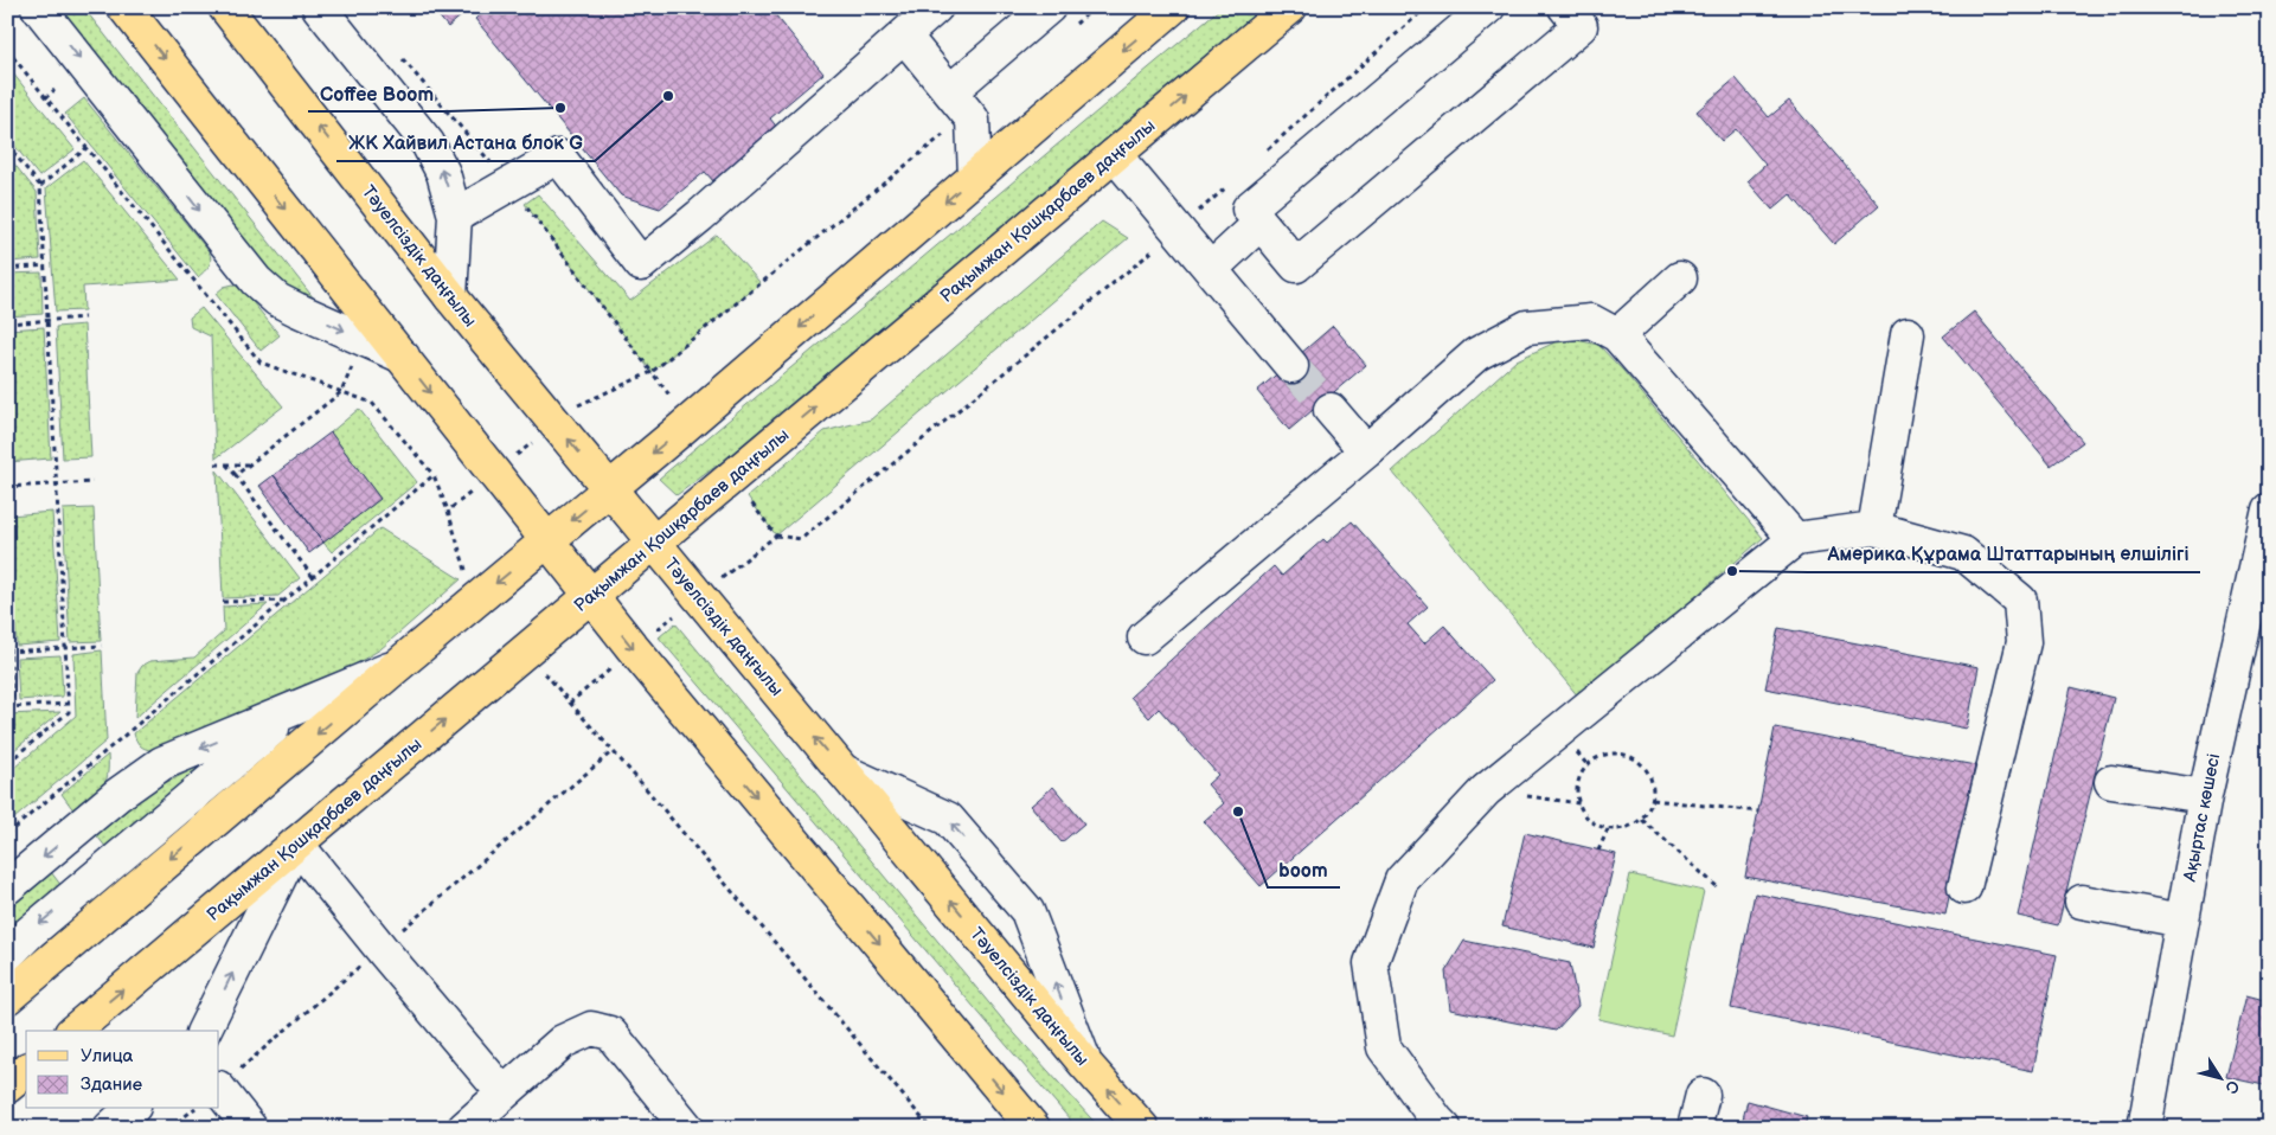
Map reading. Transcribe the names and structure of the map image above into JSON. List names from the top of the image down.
{
  "streets": {
    "main road": ["Рақымжан Қошқарбаев даңғылы", "Тәуелсіздік даңғылы"],
    "street": ["Ақыртас көшесі"]
  },
  "crossings": [
    ["Рақымжан Қошқарбаев даңғылы", "Тәуелсіздік даңғылы"]
  ],
  "places": [
    "ЖК Хайвил Астана блок G",
    "Coffee Boom",
    "Америка Құрама Штаттарының елшілігі",
    "boom"
  ],
  "legend": ["Улица", "Здание"],
  "north": "bottom right"
}
